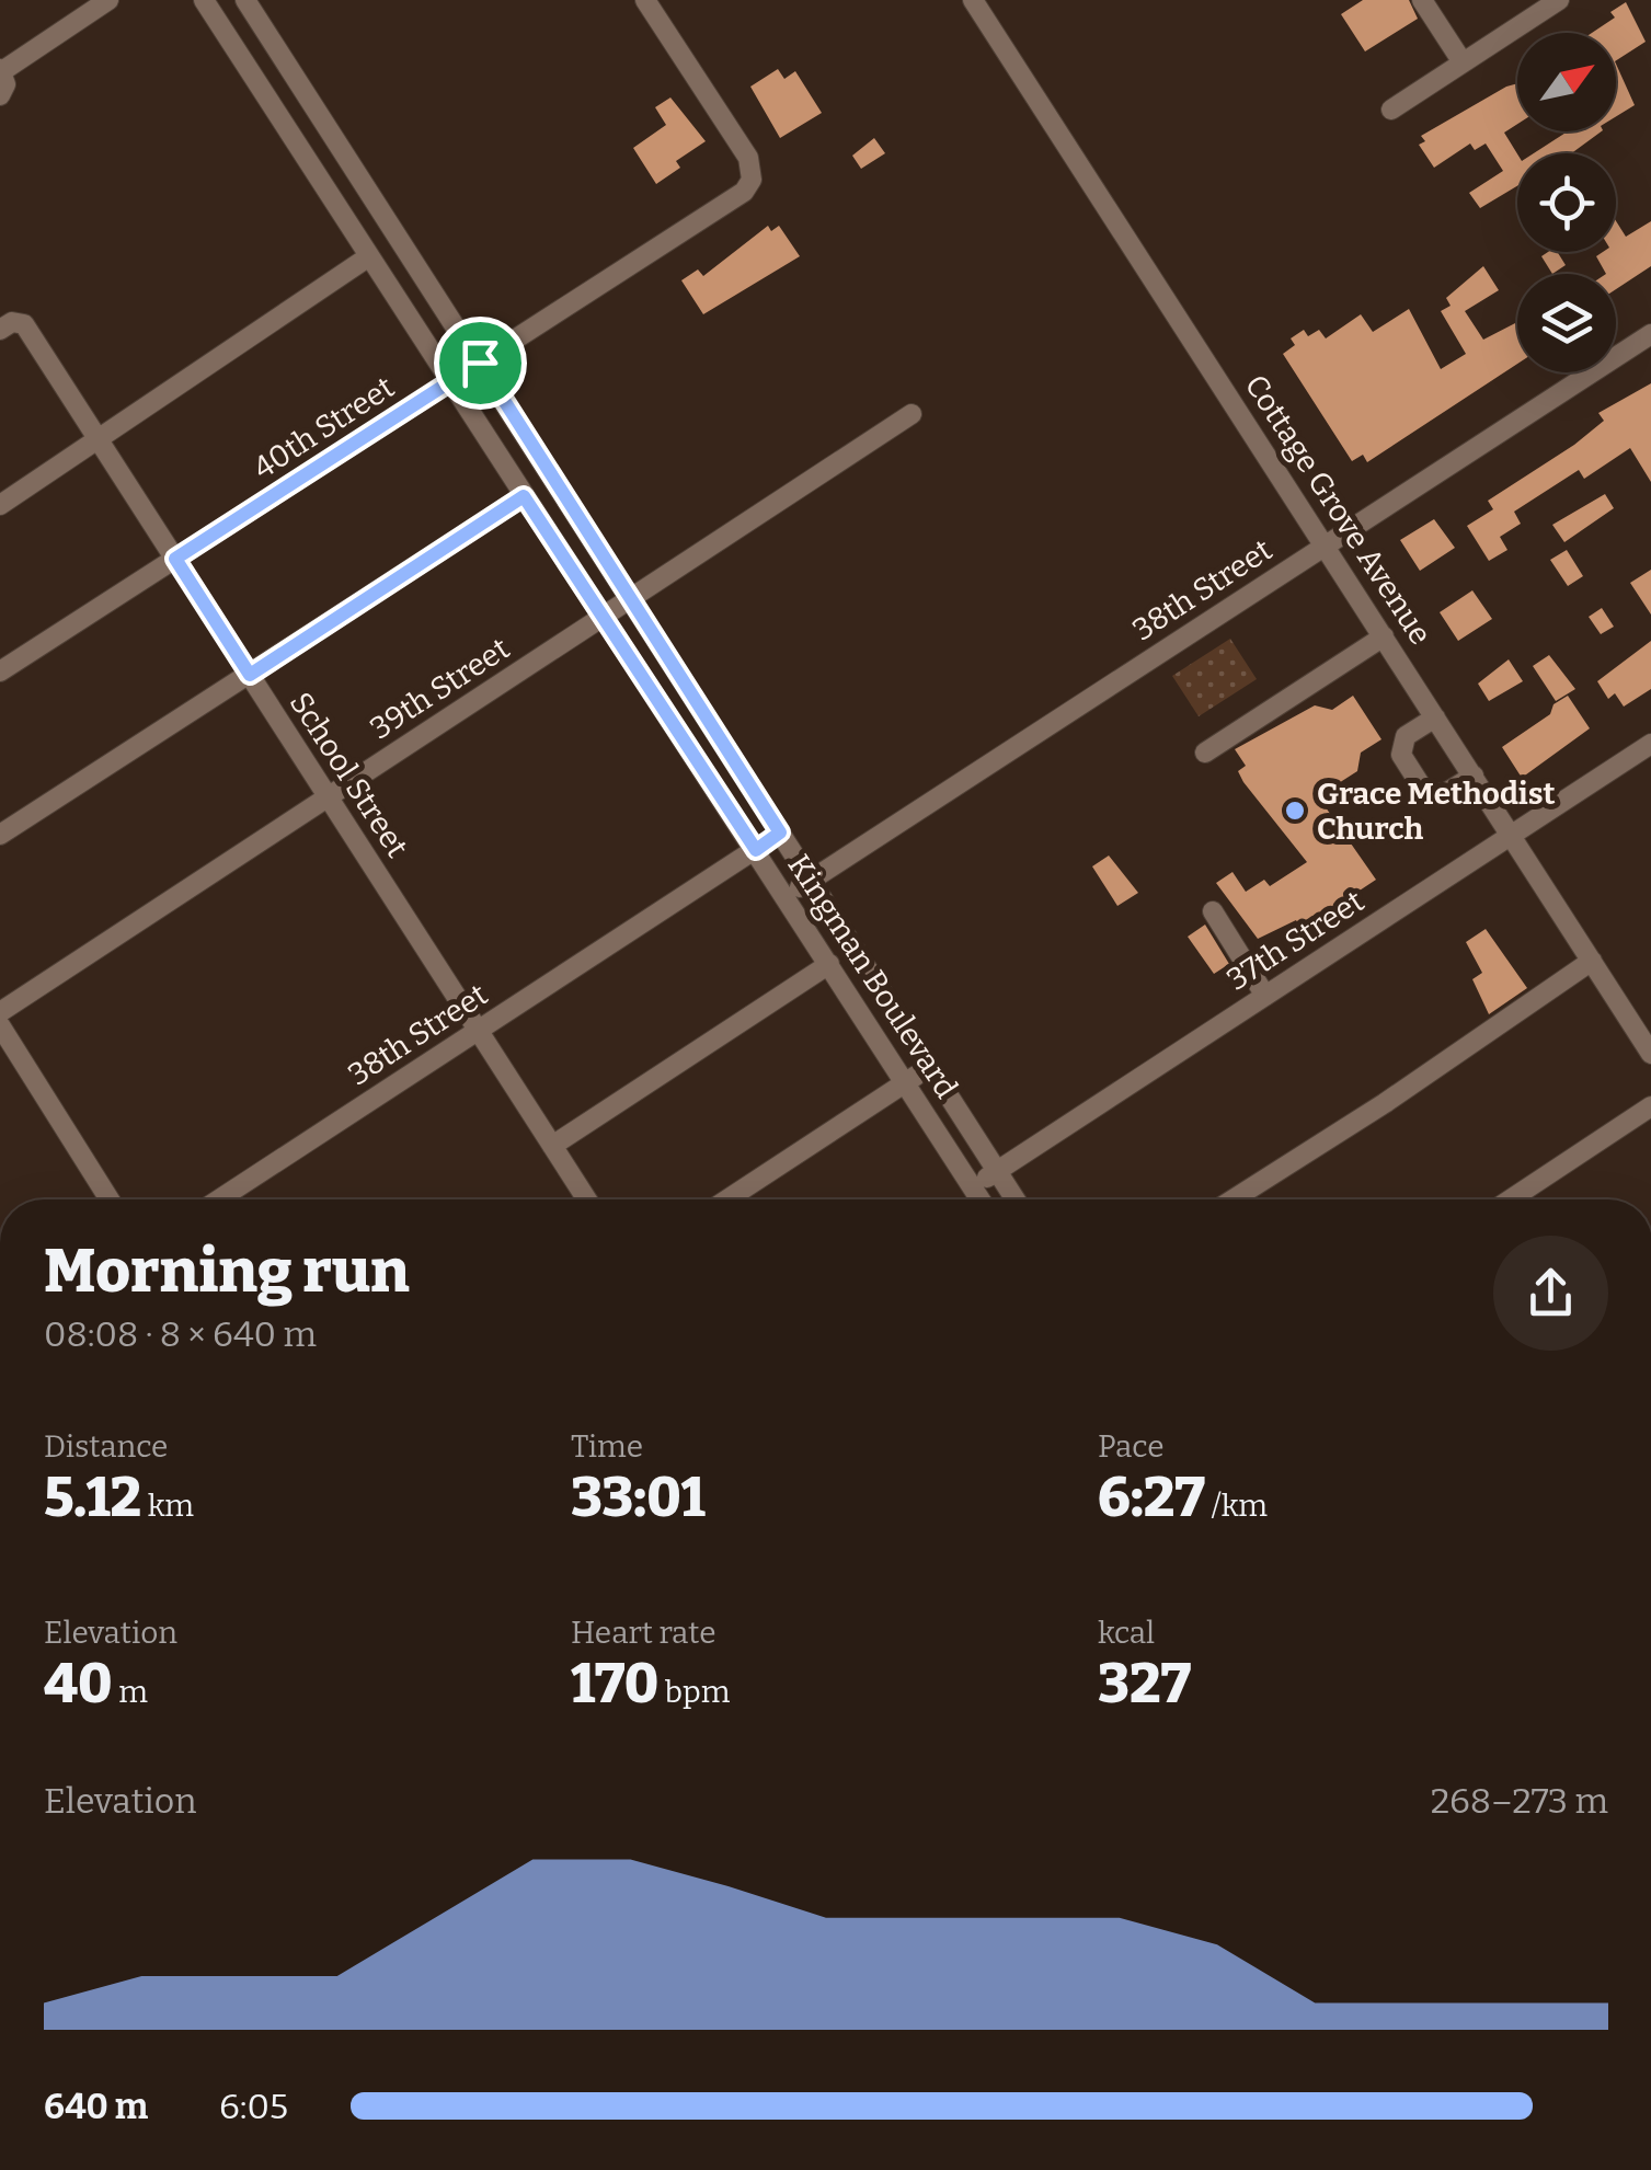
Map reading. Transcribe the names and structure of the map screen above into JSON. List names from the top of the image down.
{
  "streets": {
    "street": [
      "40th Street",
      "Cottage Grove Avenue",
      "38th Street",
      "39th Street",
      "School Street",
      "37th Street",
      "Kingman Boulevard"
    ]
  },
  "crossings": [
    ["40th Street", "School Street"],
    ["40th Street", "Kingman Boulevard"],
    ["Cottage Grove Avenue", "38th Street"],
    ["Cottage Grove Avenue", "37th Street"],
    ["38th Street", "School Street"],
    ["38th Street", "Kingman Boulevard"],
    ["39th Street", "School Street"],
    ["39th Street", "Kingman Boulevard"],
    ["37th Street", "Kingman Boulevard"]
  ],
  "places": ["Grace Methodist Church"],
  "north": "top right",
  "page": {
    "heading": ["Morning run", "08:08 · 8 × 640 m"],
    "stats": [
      ["Distance", "5.12 km"],
      ["Time", "33:01"],
      ["Pace", "6:27 /km"],
      ["Elevation", "40 m"],
      ["Heart rate", "170 bpm"],
      ["kcal", "327"]
    ],
    "chart": ["Elevation", "268–273 m"],
    "list": [
      {
        "name": "640 m",
        "note": "6:05"
      }
    ]
  }
}
